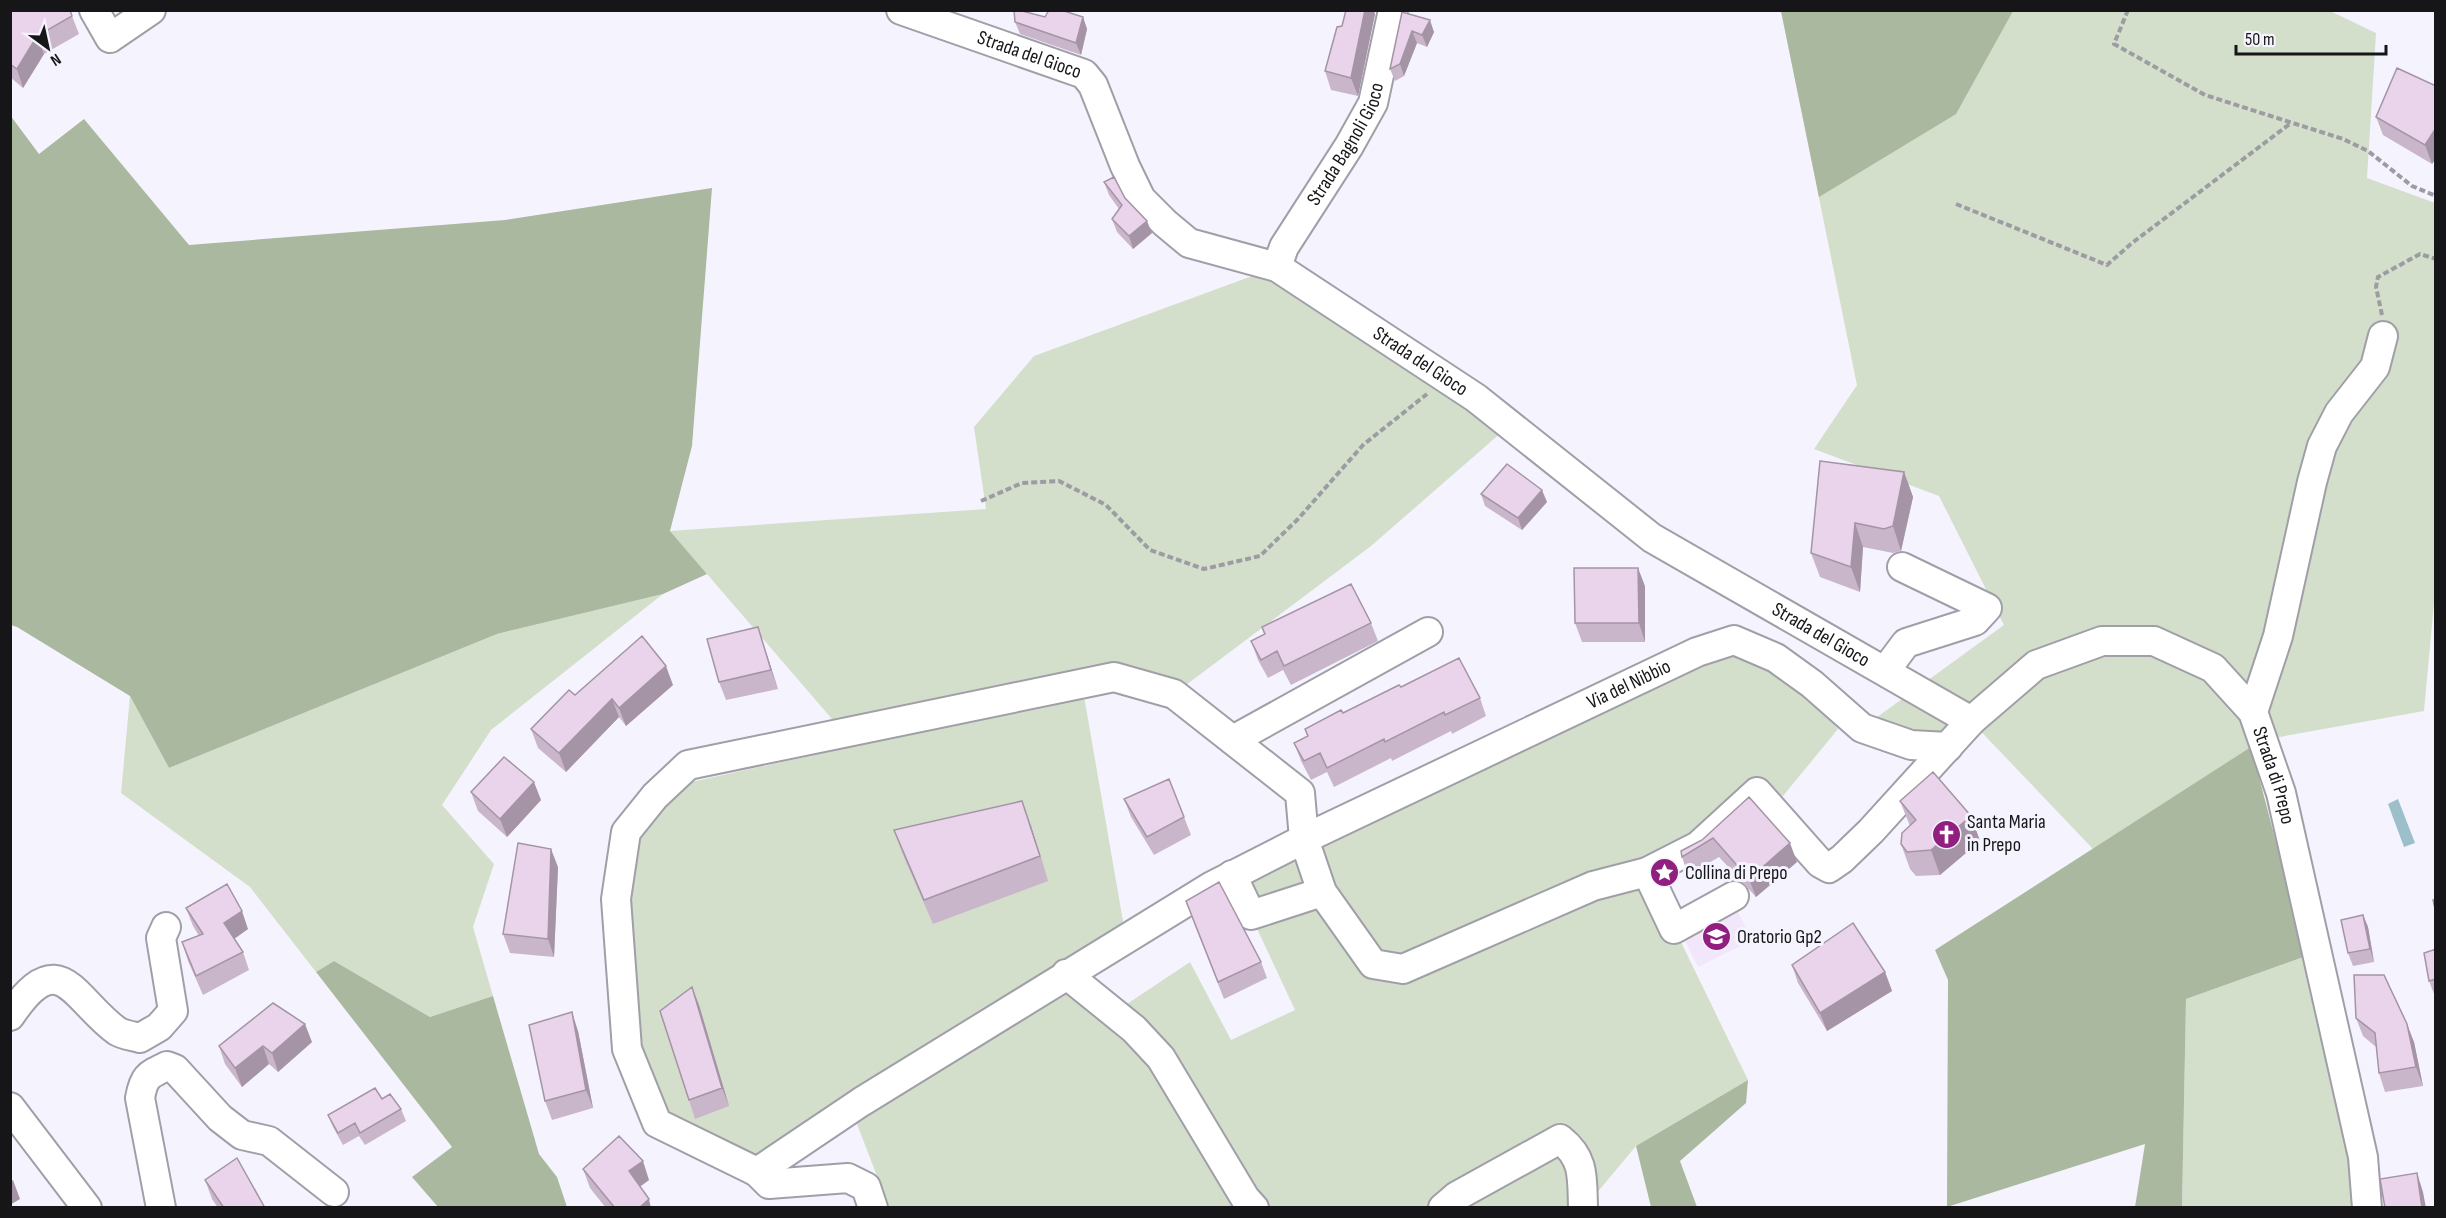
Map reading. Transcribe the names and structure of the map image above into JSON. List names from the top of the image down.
{
  "streets": {
    "street": [
      "Strada del Gioco",
      "Strada Bagnoli Gioco",
      "Via del Nibbio",
      "Strada di Prepo"
    ]
  },
  "crossings": [
    ["Strada del Gioco", "Strada Bagnoli Gioco"],
    ["Strada del Gioco", "Strada di Prepo"],
    ["Via del Nibbio", "Strada di Prepo"]
  ],
  "places": {
    "church": ["Santa Maria in Prepo"],
    "place": ["Collina di Prepo"],
    "school or university": ["Oratorio Gp2"]
  },
  "scale_bar": "50 m",
  "north": "bottom right"
}
